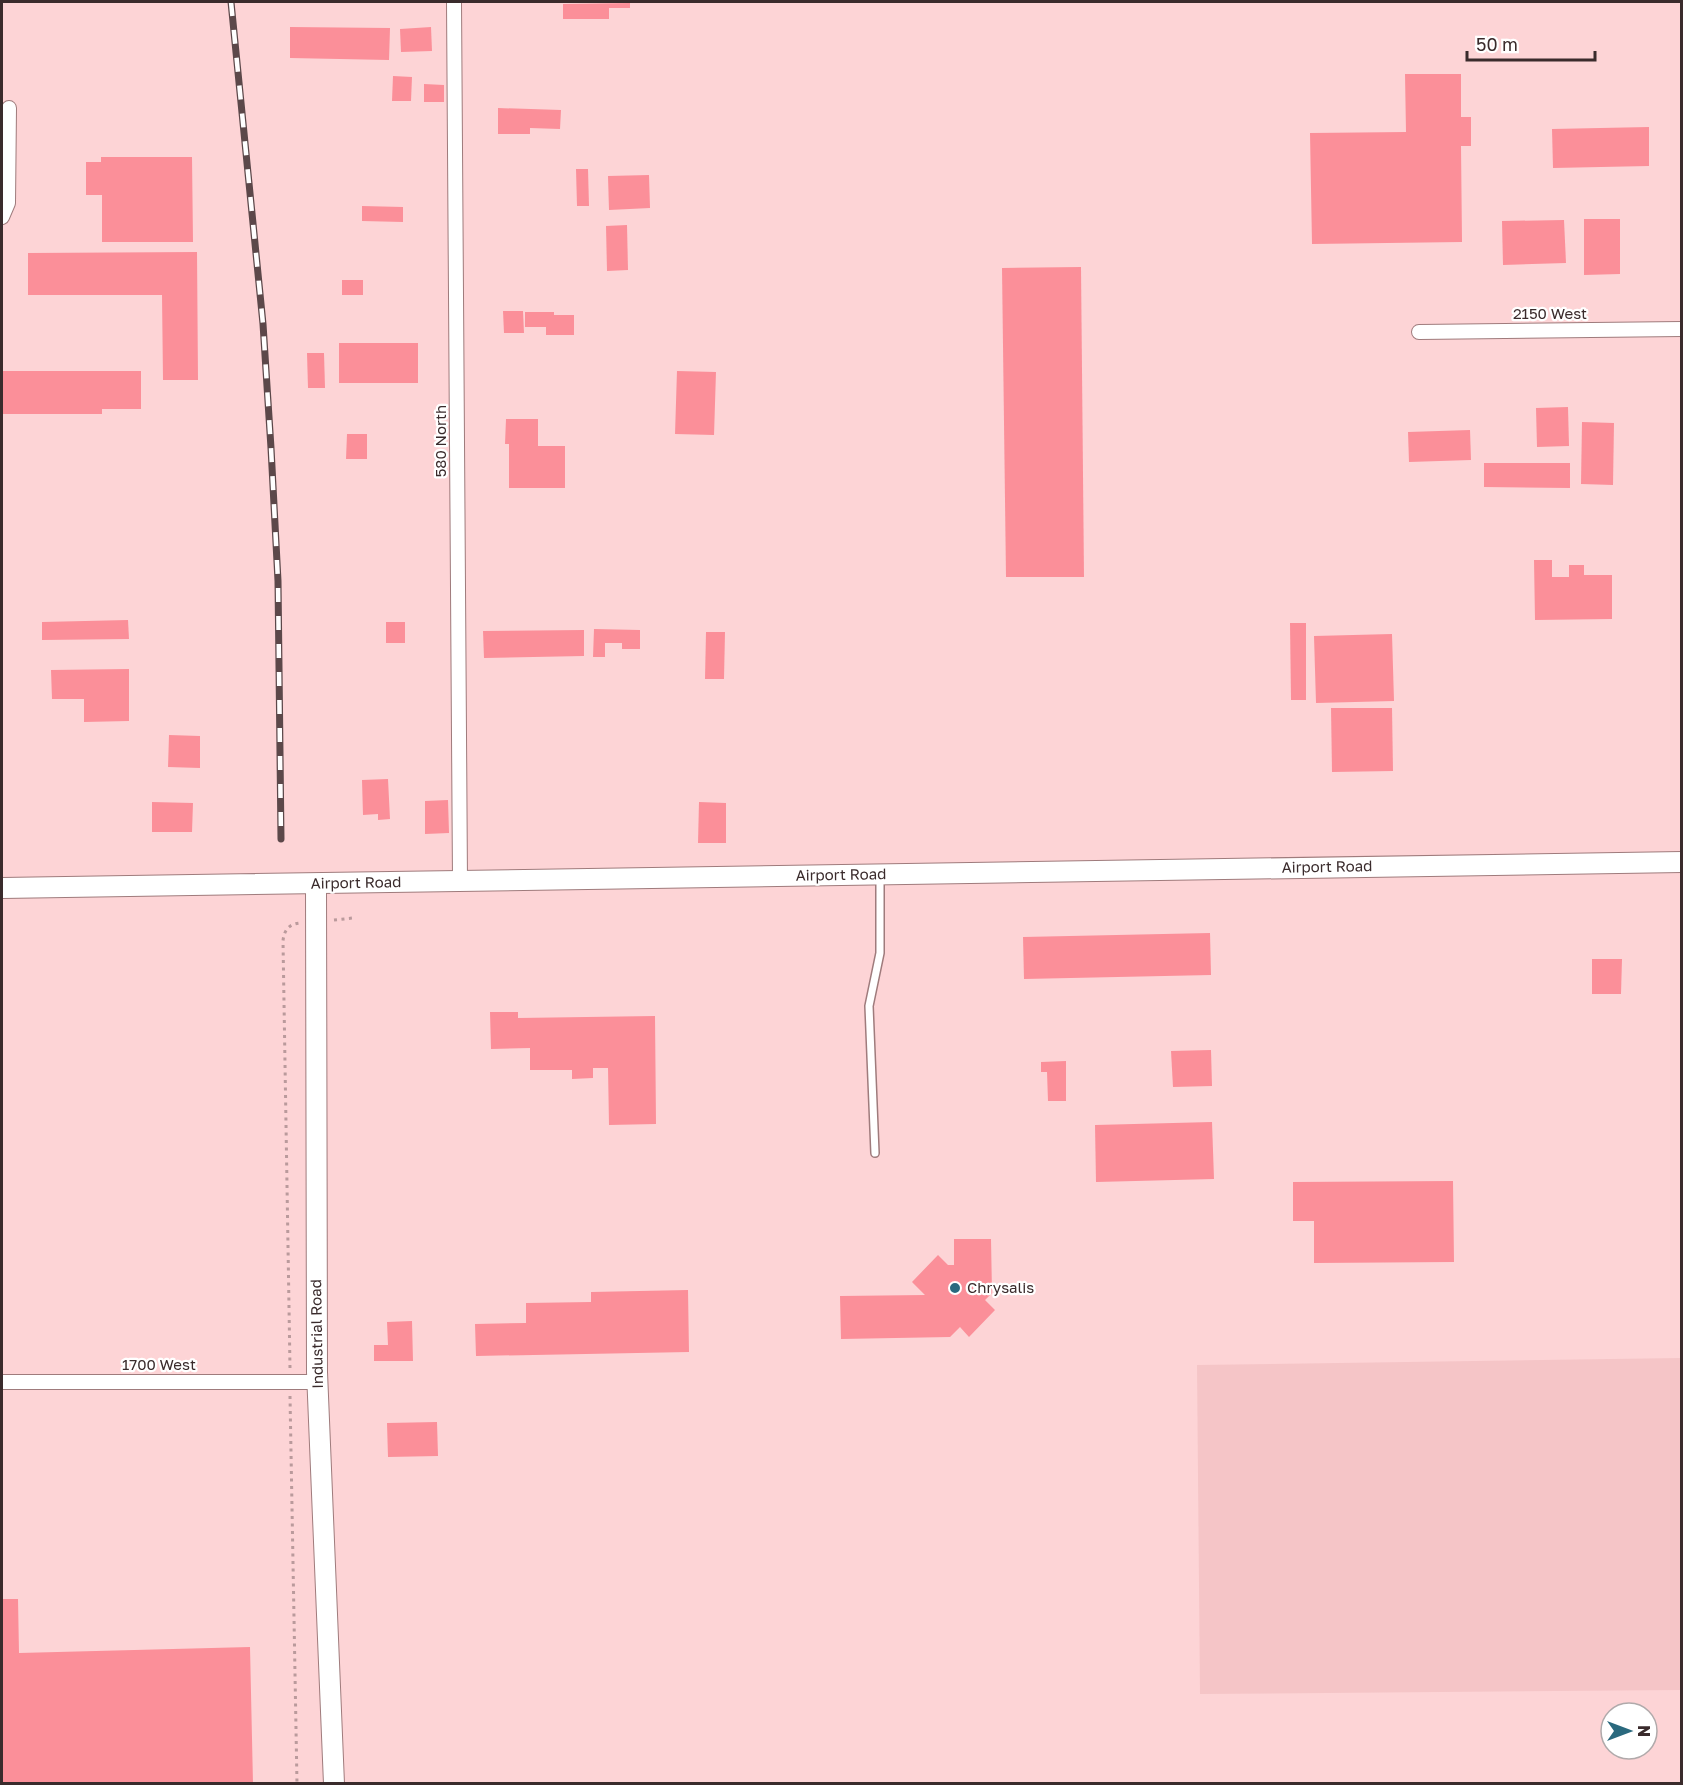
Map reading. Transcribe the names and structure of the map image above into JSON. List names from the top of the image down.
{
  "streets": {
    "street": [
      "2150 West",
      "580 North",
      "Airport Road",
      "Industrial Road",
      "1700 West"
    ]
  },
  "crossings": [
    ["580 North", "Airport Road"],
    ["Airport Road", "Industrial Road"],
    ["Industrial Road", "1700 West"]
  ],
  "places": ["Chrysalis"],
  "scale_bar": "50 m",
  "north": "right"
}
